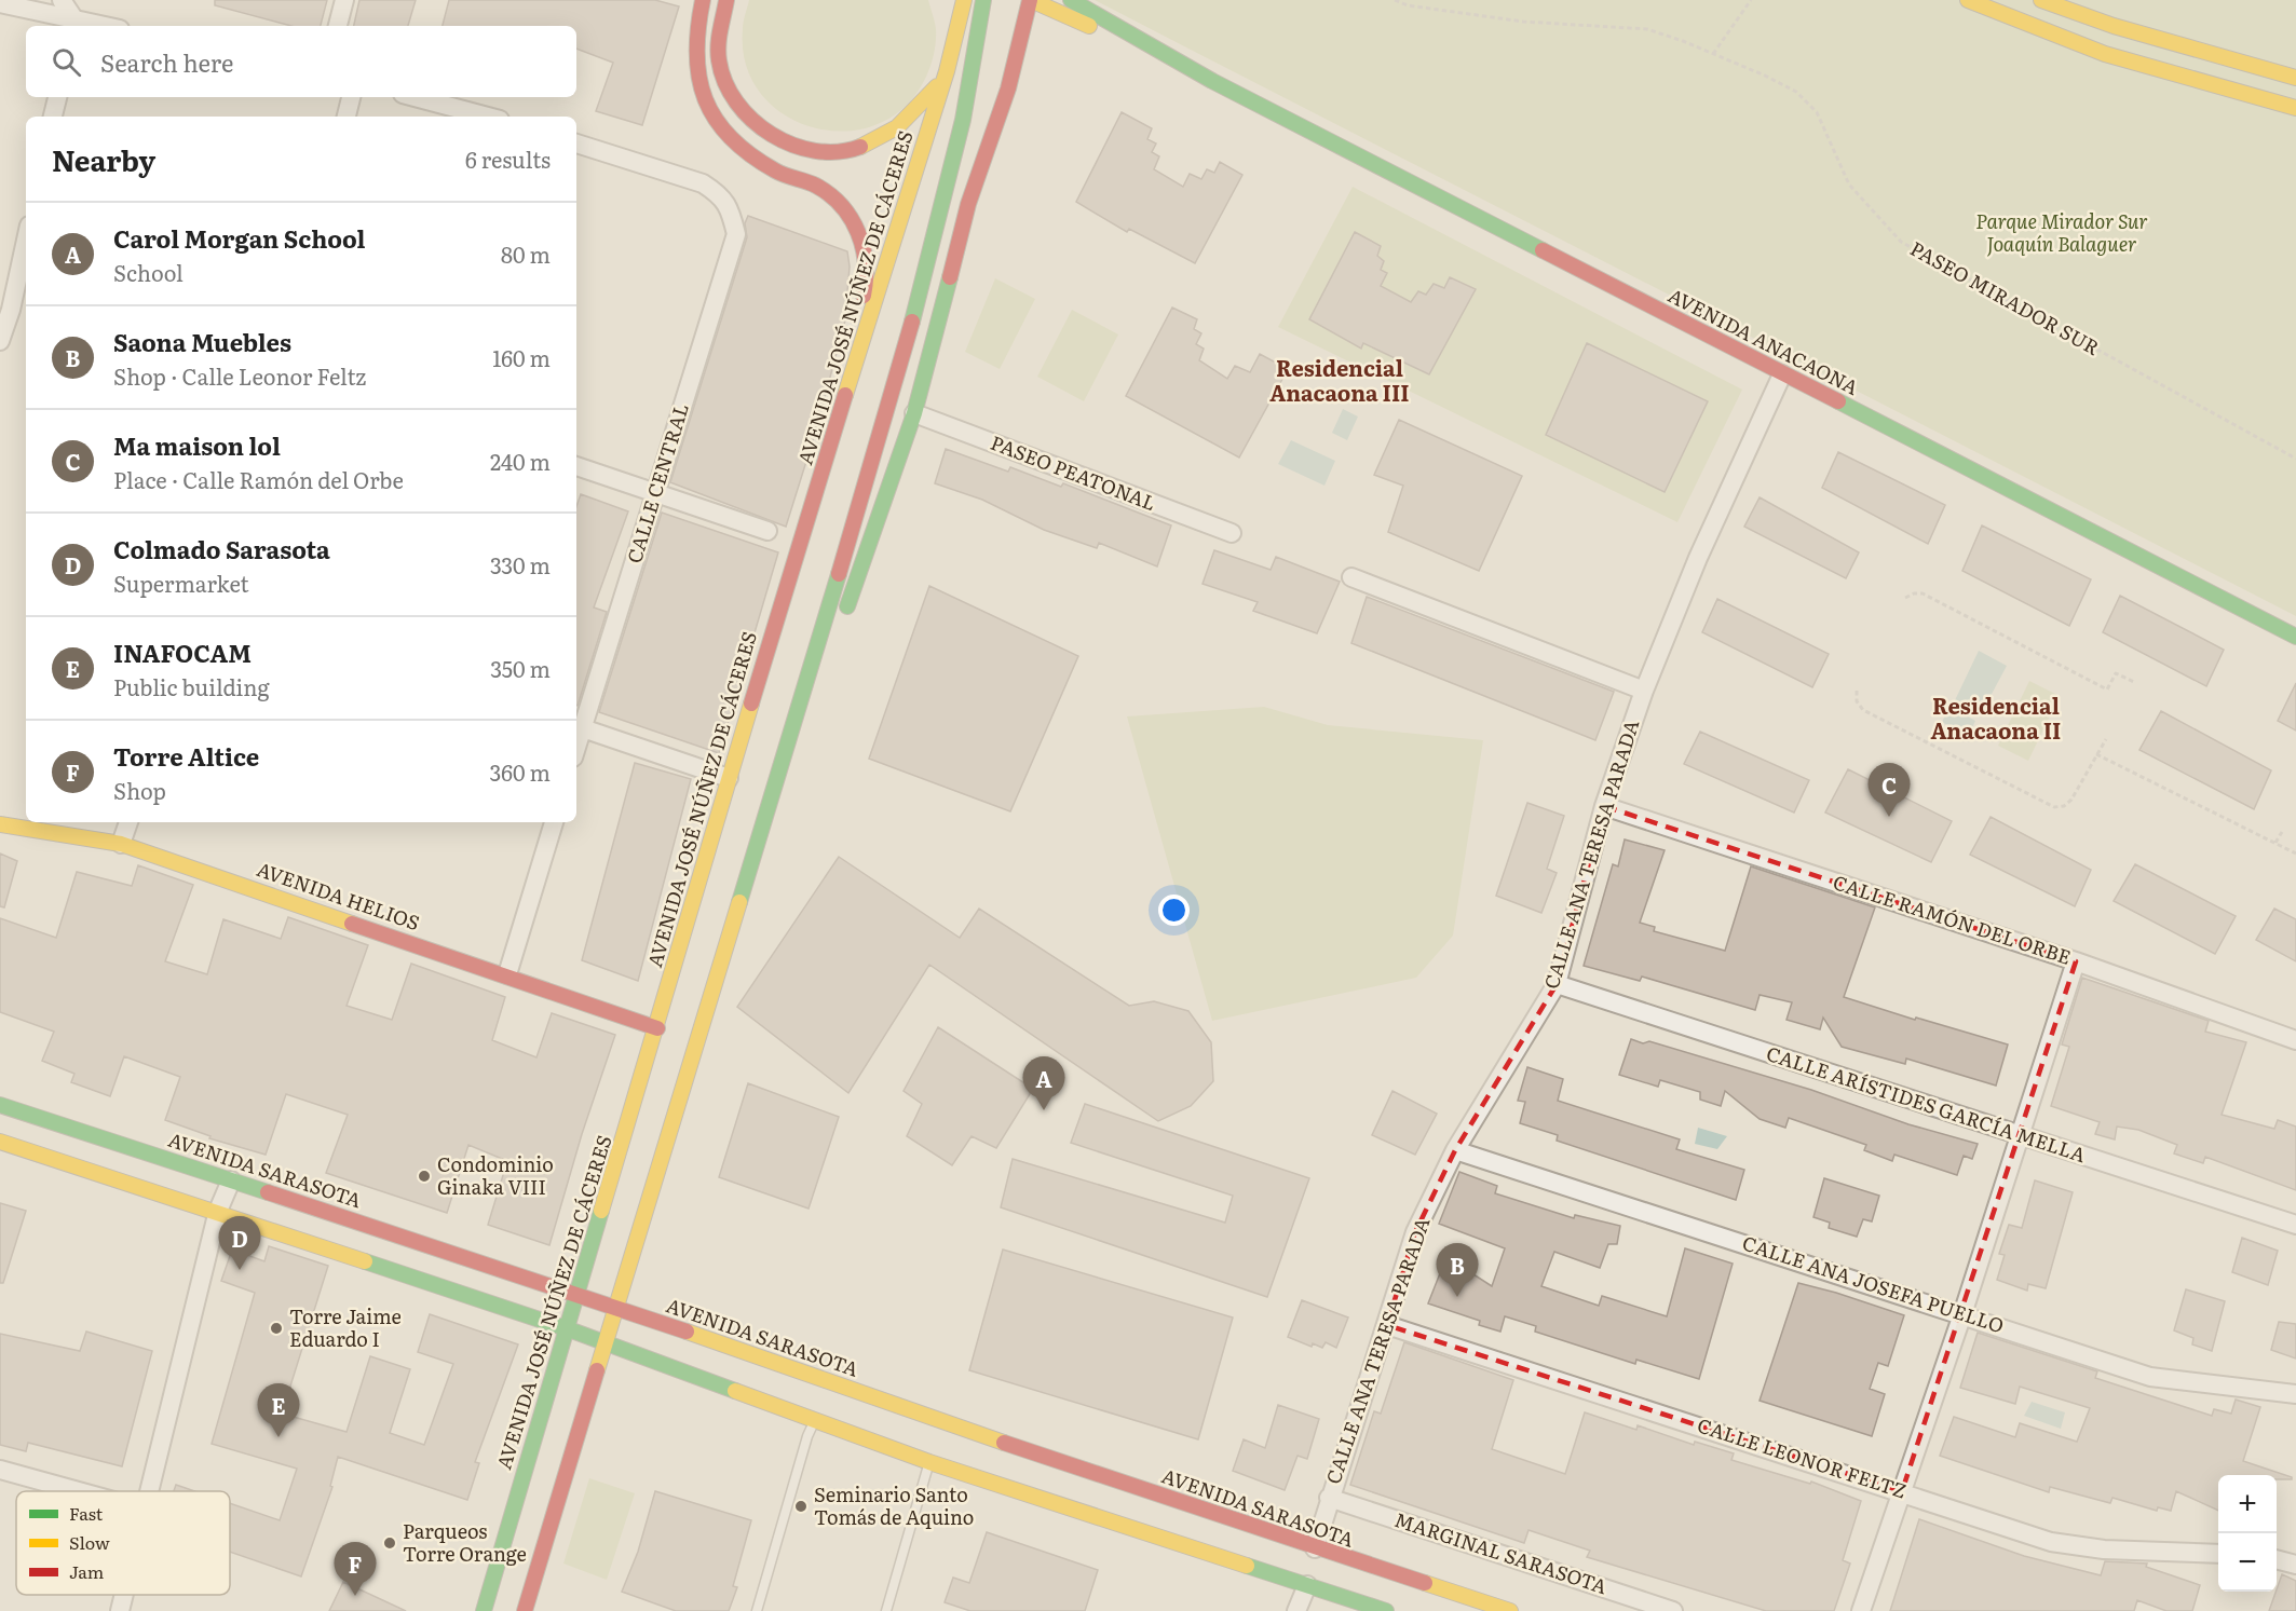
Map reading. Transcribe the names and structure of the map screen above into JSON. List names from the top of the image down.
{
  "streets": {
    "main road": [
      "AVENIDA JOSÉ NÚÑEZ DE CÁCERES",
      "AVENIDA ANACAONA",
      "AVENIDA HELIOS",
      "AVENIDA SARASOTA"
    ],
    "street": [
      "PASEO PEATONAL",
      "CALLE CENTRAL",
      "CALLE ANA TERESA PARADA",
      "CALLE RAMÓN DEL ORBE",
      "CALLE ARÍSTIDES GARCÍA MELLA",
      "CALLE ANA JOSEFA PUELLO",
      "CALLE LEONOR FELTZ",
      "MARGINAL SARASOTA"
    ],
    "path": ["PASEO MIRADOR SUR"]
  },
  "crossings": [
    ["AVENIDA JOSÉ NÚÑEZ DE CÁCERES", "AVENIDA HELIOS"],
    ["AVENIDA JOSÉ NÚÑEZ DE CÁCERES", "AVENIDA SARASOTA"],
    ["AVENIDA ANACAONA", "CALLE ANA TERESA PARADA"],
    ["CALLE ANA TERESA PARADA", "CALLE RAMÓN DEL ORBE"],
    ["CALLE ANA TERESA PARADA", "CALLE ARÍSTIDES GARCÍA MELLA"],
    ["CALLE ANA TERESA PARADA", "AVENIDA SARASOTA"],
    ["CALLE ANA TERESA PARADA", "CALLE ANA JOSEFA PUELLO"],
    ["CALLE ANA TERESA PARADA", "CALLE LEONOR FELTZ"],
    ["CALLE ANA TERESA PARADA", "MARGINAL SARASOTA"]
  ],
  "districts": ["Residencial Anacaona III", "Residencial Anacaona II"],
  "parks": ["Parque Mirador Sur Joaquín Balaguer"],
  "places": [
    "Condominio Ginaka VIII",
    "Torre Jaime Eduardo I",
    "Seminario Santo Tomás de Aquino",
    "Parqueos Torre Orange"
  ],
  "legend": ["Fast", "Slow", "Jam"],
  "page": {
    "search": "Search here",
    "heading": ["Nearby", "6 results"],
    "list": [
      {
        "mark": "A",
        "name": "Carol Morgan School",
        "note": "School",
        "value": "80 m"
      },
      {
        "mark": "B",
        "name": "Saona Muebles",
        "note": "Shop · Calle Leonor Feltz",
        "value": "160 m"
      },
      {
        "mark": "C",
        "name": "Ma maison lol",
        "note": "Place · Calle Ramón del Orbe",
        "value": "240 m"
      },
      {
        "mark": "D",
        "name": "Colmado Sarasota",
        "note": "Supermarket",
        "value": "330 m"
      },
      {
        "mark": "E",
        "name": "INAFOCAM",
        "note": "Public building",
        "value": "350 m"
      },
      {
        "mark": "F",
        "name": "Torre Altice",
        "note": "Shop",
        "value": "360 m"
      }
    ],
    "pins": [
      "C",
      "A",
      "D",
      "B",
      "E",
      "F"
    ],
    "map_buttons": ["+", "−"]
  }
}
